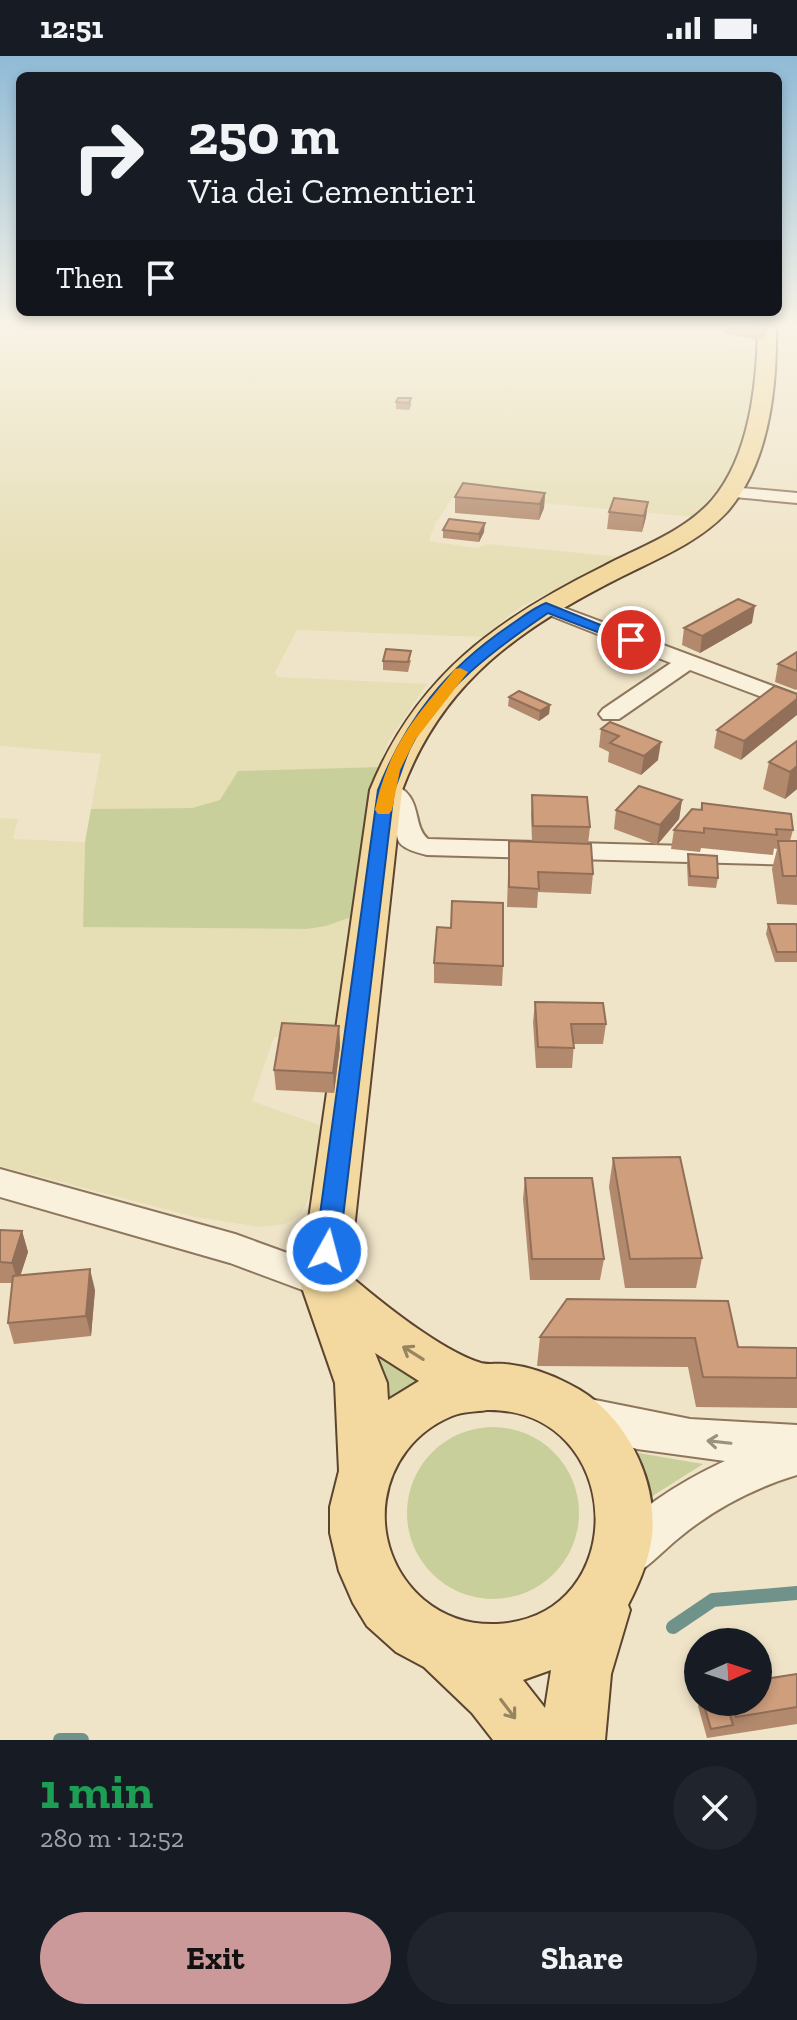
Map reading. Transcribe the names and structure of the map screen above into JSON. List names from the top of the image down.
{
  "north": "right",
  "page": {
    "status": "12:51",
    "turn": ["250 m", "Via dei Cementieri"],
    "then": "Then",
    "heading": ["1 min", "280 m · 12:52"],
    "buttons": ["Exit", "Share"]
  }
}
